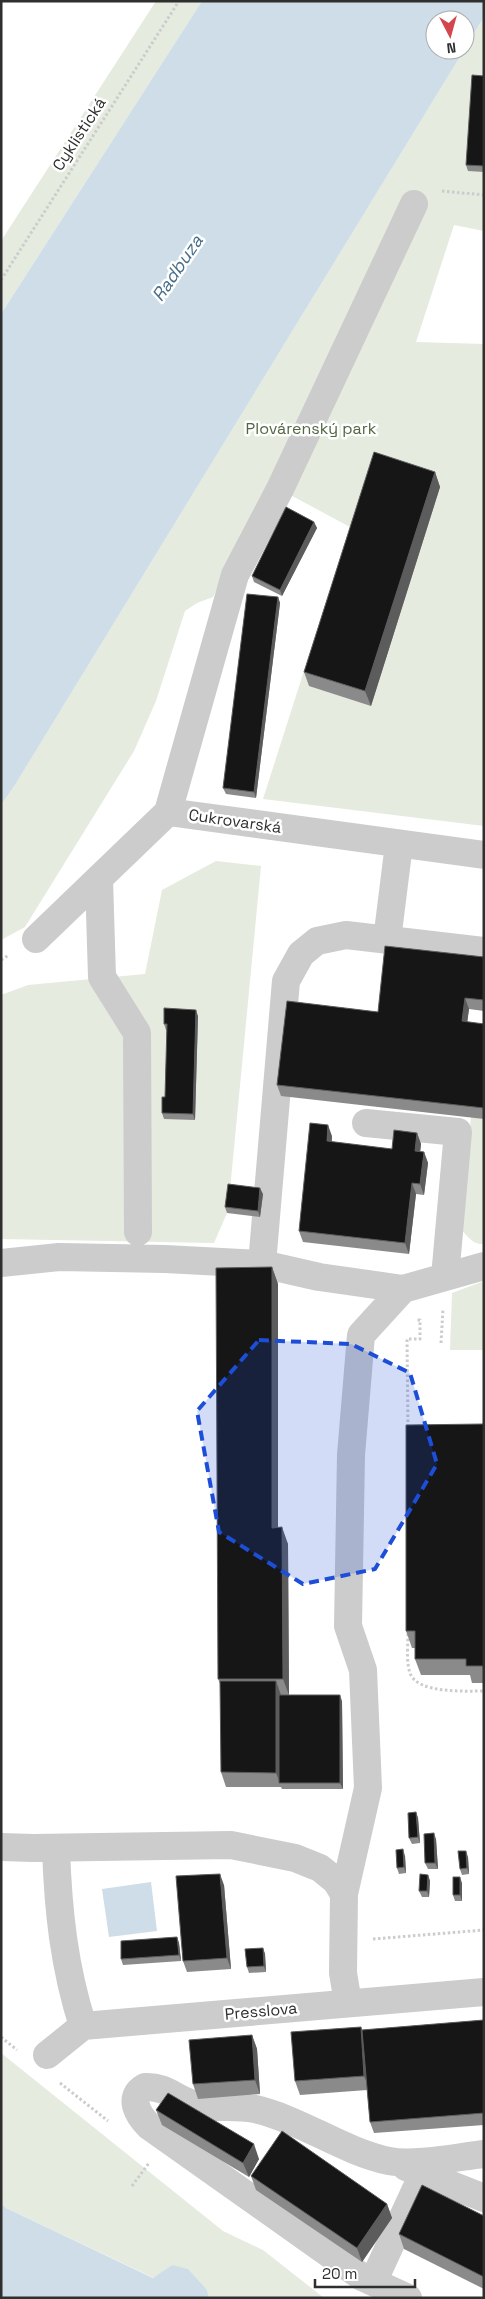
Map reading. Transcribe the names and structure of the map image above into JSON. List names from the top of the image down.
{
  "streets": {
    "street": ["Cukrovarská", "Presslova"],
    "path": ["Cyklistická"]
  },
  "water": ["Radbuza"],
  "parks": ["Plovárenský park"],
  "scale_bar": "20 m",
  "north": "bottom"
}
